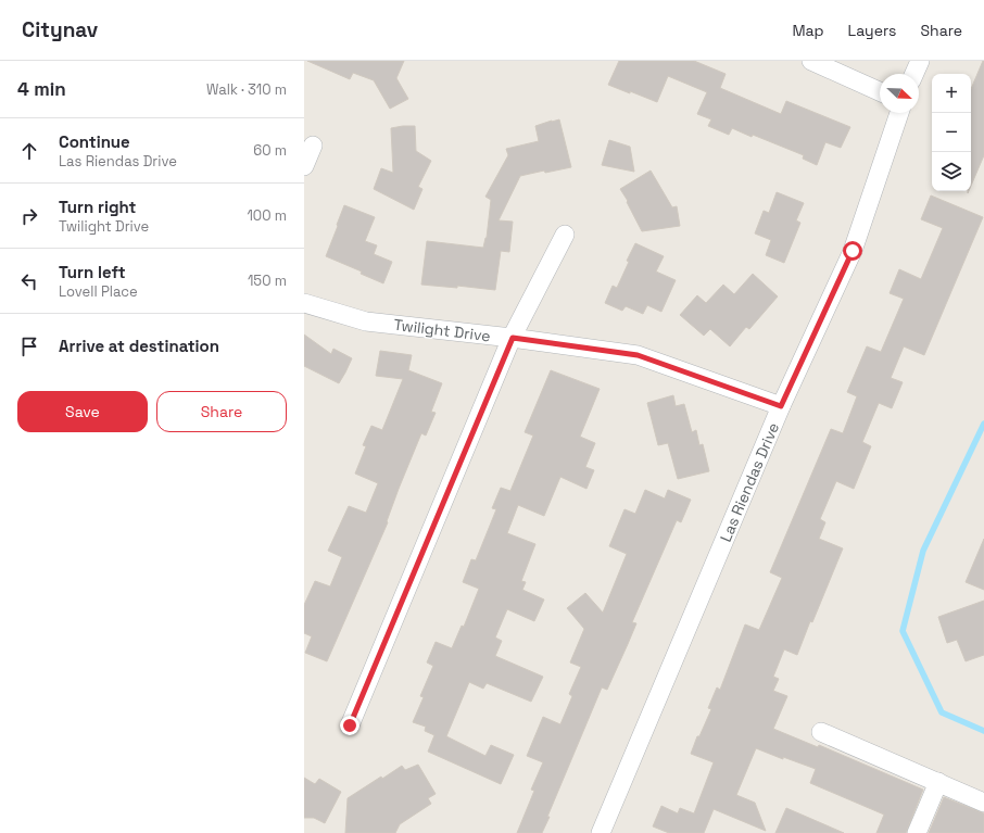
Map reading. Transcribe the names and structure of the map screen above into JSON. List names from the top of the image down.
{
  "streets": {
    "street": ["Twilight Drive", "Las Riendas Drive"]
  },
  "crossings": [
    ["Twilight Drive", "Las Riendas Drive"]
  ],
  "north": "bottom right",
  "page": {
    "header": "Citynav",
    "nav": ["Map", "Layers", "Share"],
    "heading": ["4 min", "Walk · 310 m"],
    "map_buttons": ["+", "−"],
    "list": [
      ["Continue", "Las Riendas Drive", "60 m"],
      ["Turn right", "Twilight Drive", "100 m"],
      ["Turn left", "Lovell Place", "150 m"],
      "Arrive at destination"
    ],
    "buttons": ["Save", "Share"]
  }
}
